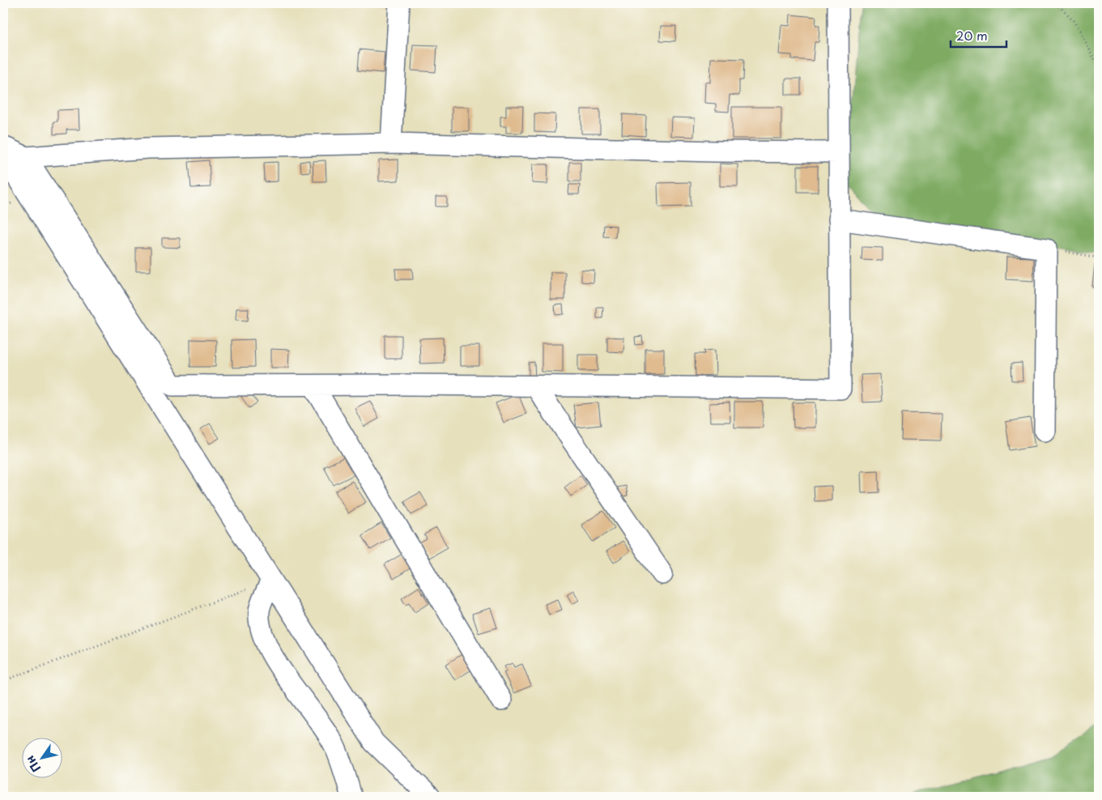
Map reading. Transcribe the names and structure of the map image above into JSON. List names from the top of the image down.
{
  "scale_bar": "20 m",
  "north": "bottom left"
}
